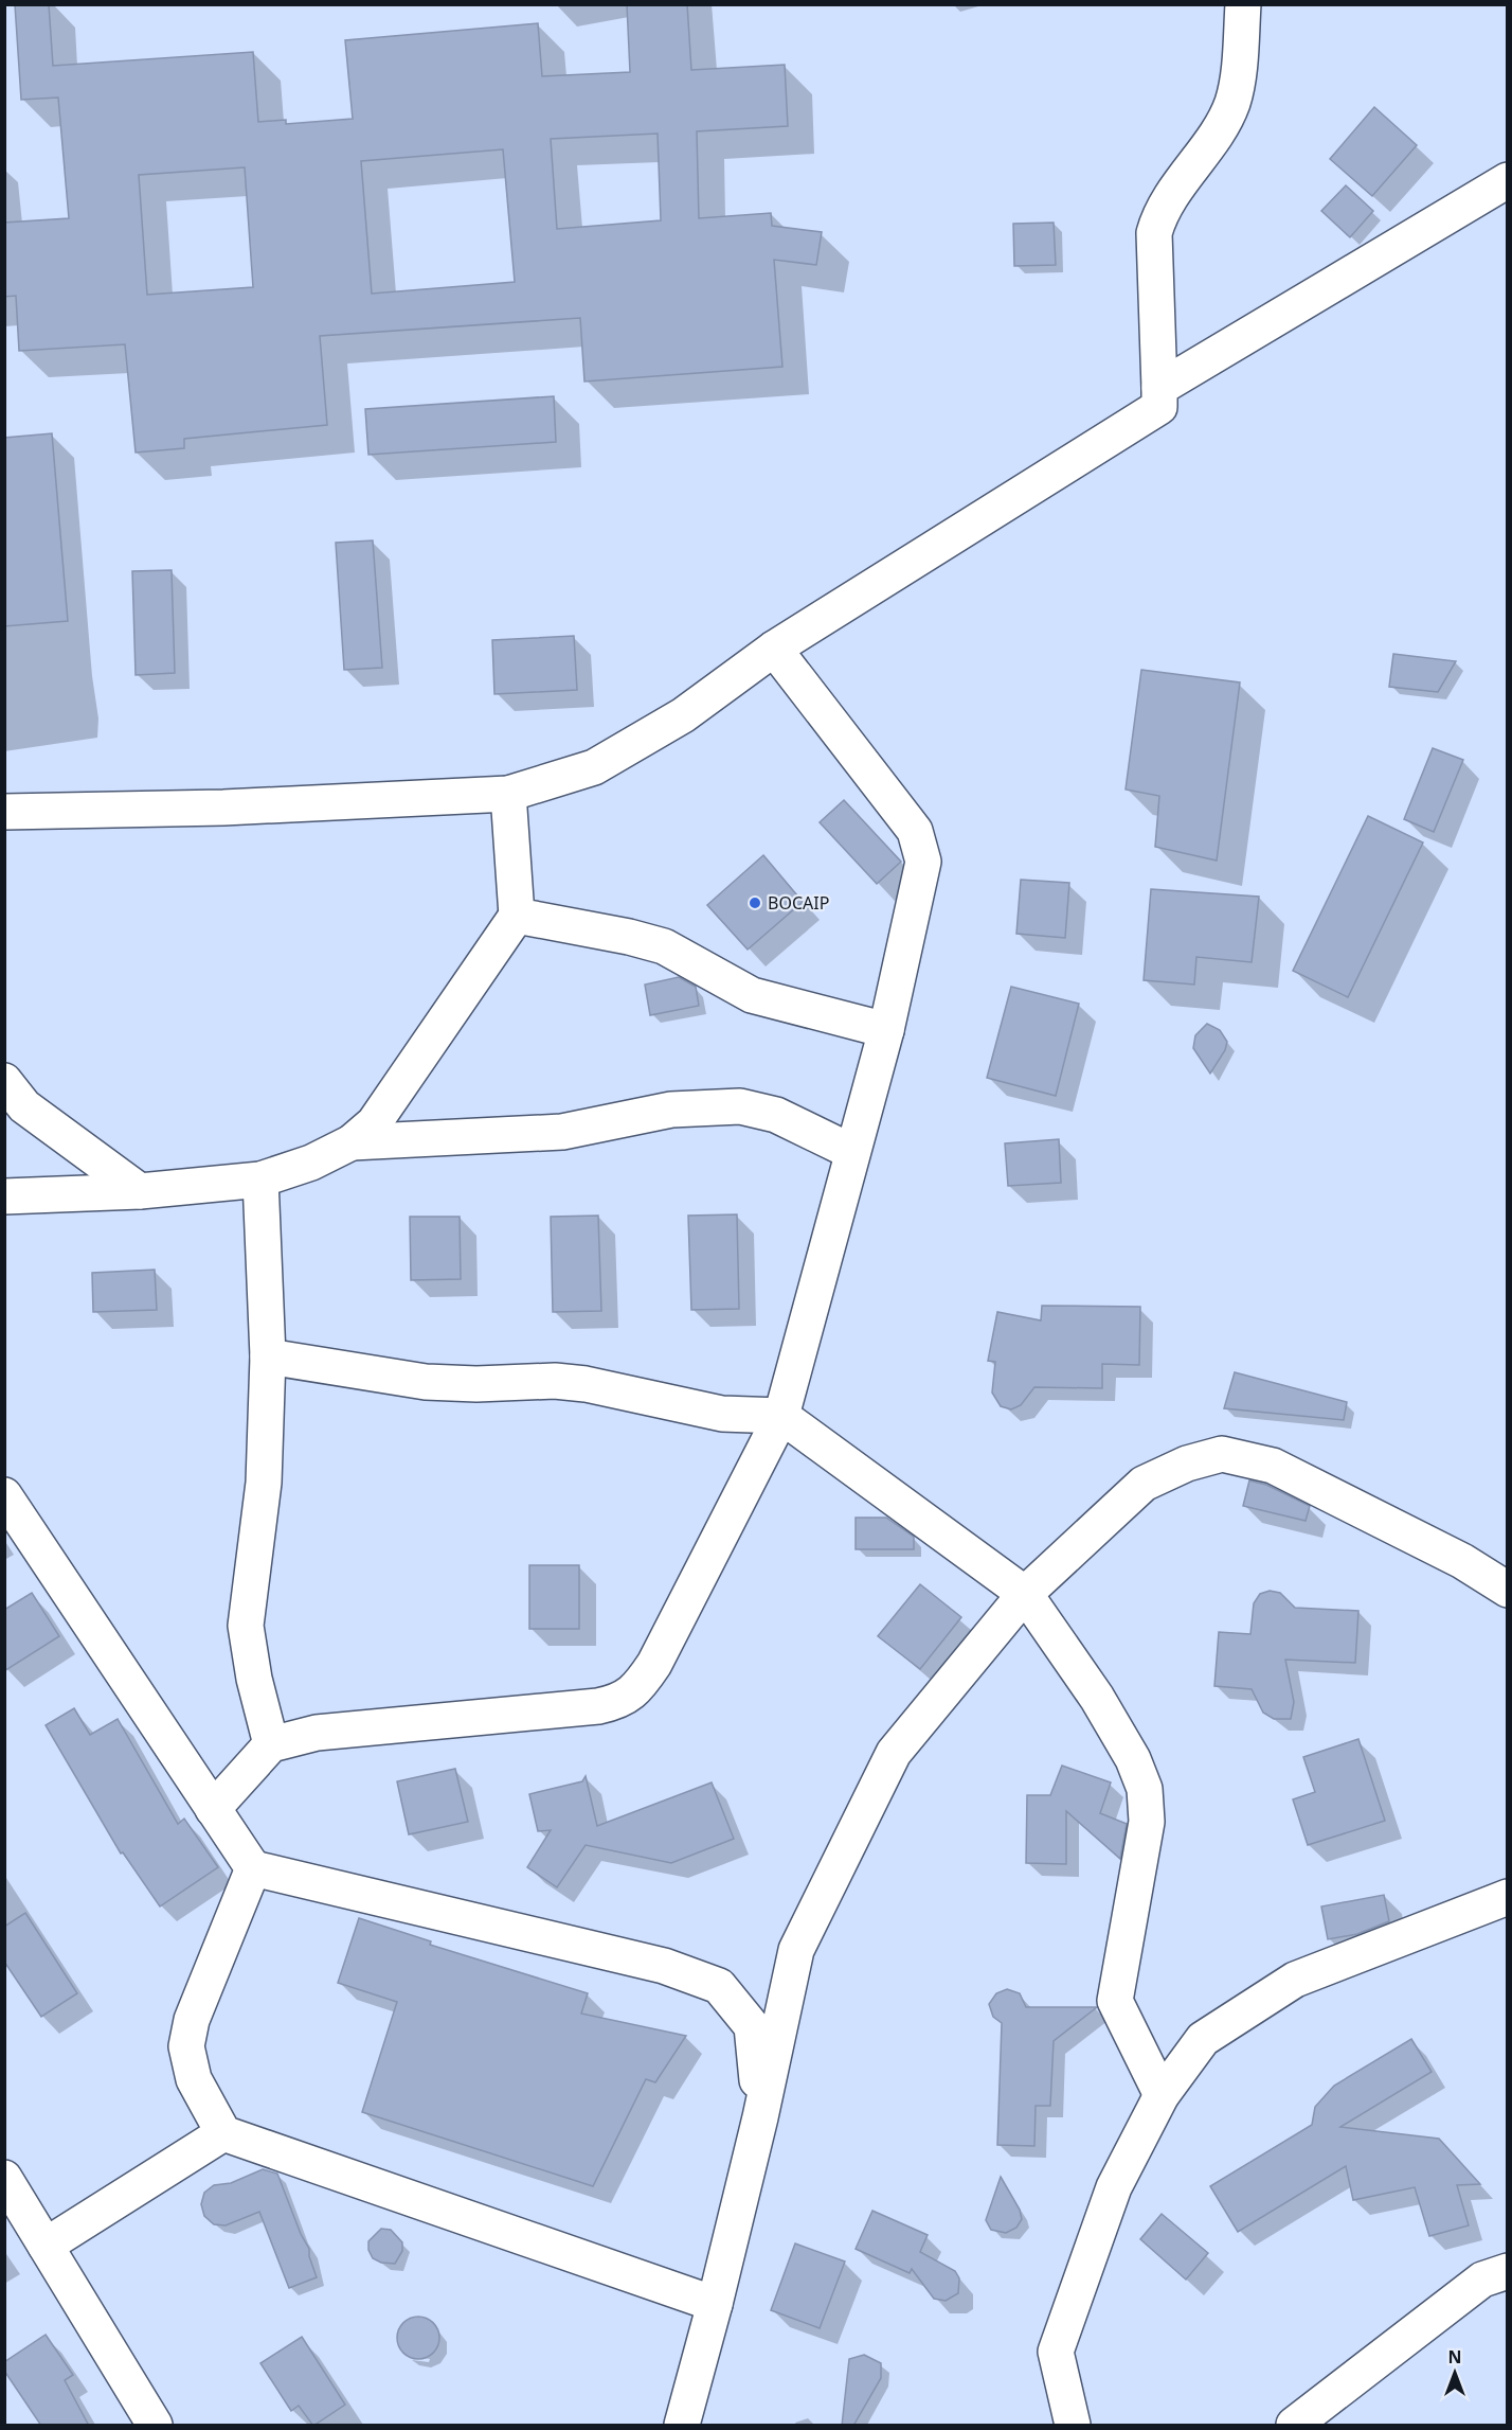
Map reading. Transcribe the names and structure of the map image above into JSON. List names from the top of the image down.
{
  "places": ["BOCAIP"],
  "north": "top"
}
